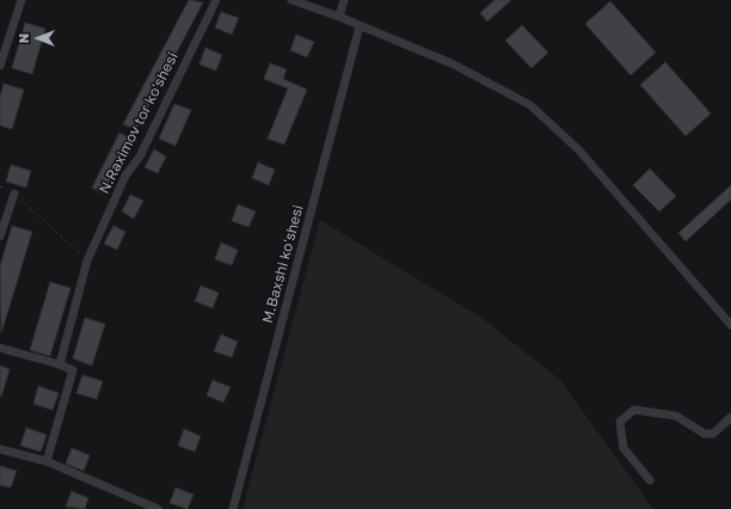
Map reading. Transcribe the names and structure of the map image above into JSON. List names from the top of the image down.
{
  "streets": {
    "street": ["N.Raximov tor ko'shesi", "M.Baxshi ko'shesi"]
  },
  "north": "left"
}
